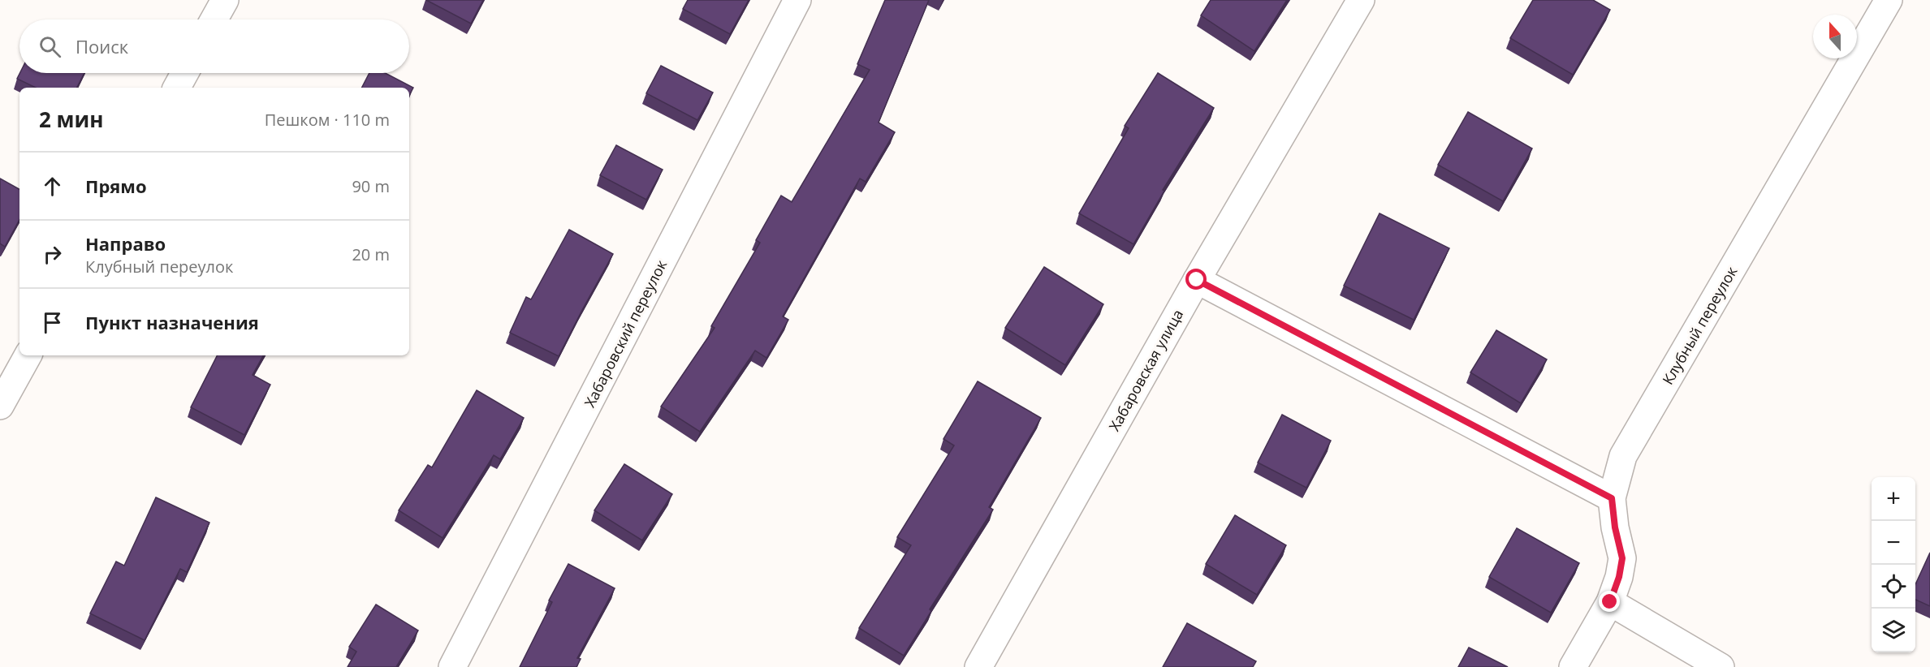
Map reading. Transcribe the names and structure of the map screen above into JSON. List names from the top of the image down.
{
  "streets": {
    "street": ["Клубный переулок", "Хабаровский переулок", "Хабаровская улица"]
  },
  "north": "top",
  "page": {
    "search": "Поиск",
    "heading": ["2 мин", "Пешком · 110 m"],
    "list": [
      ["Прямо", "90 m"],
      ["Направо", "Клубный переулок", "20 m"],
      "Пункт назначения"
    ],
    "map_buttons": ["+", "−"]
  }
}
